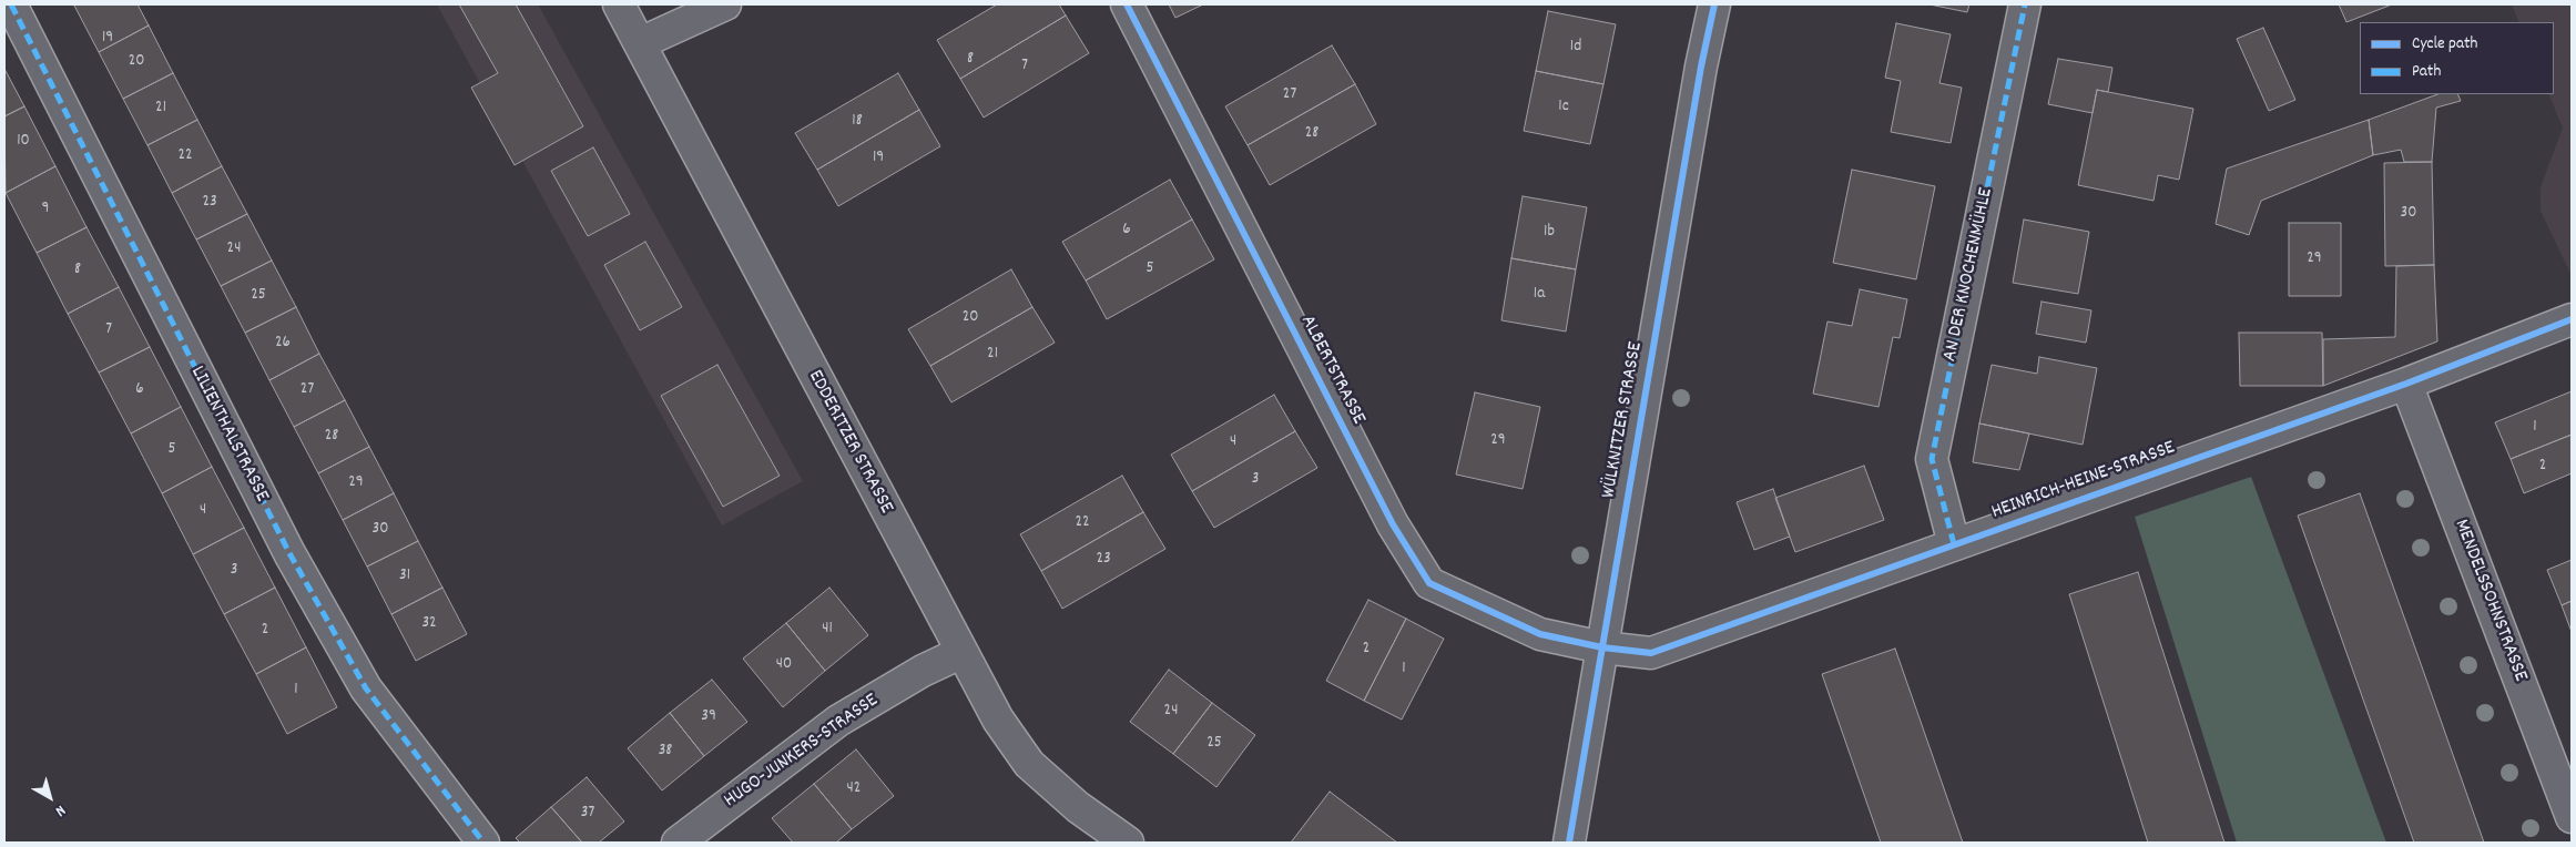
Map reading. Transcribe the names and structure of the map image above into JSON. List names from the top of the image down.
{
  "streets": {
    "street": [
      "AN DER KNOCHENMÜHLE",
      "ALBERTSTRASSE",
      "WÜLKNITZER STRASSE",
      "LILIENTHALSTRASSE",
      "EDDERITZER STRASSE",
      "HEINRICH-HEINE-STRASSE",
      "MENDELSSOHNSTRASSE",
      "HUGO-JUNKERS-STRASSE"
    ]
  },
  "crossings": [
    ["AN DER KNOCHENMÜHLE", "HEINRICH-HEINE-STRASSE"],
    ["ALBERTSTRASSE", "WÜLKNITZER STRASSE"],
    ["ALBERTSTRASSE", "HEINRICH-HEINE-STRASSE"],
    ["WÜLKNITZER STRASSE", "HEINRICH-HEINE-STRASSE"],
    ["EDDERITZER STRASSE", "HUGO-JUNKERS-STRASSE"],
    ["HEINRICH-HEINE-STRASSE", "MENDELSSOHNSTRASSE"]
  ],
  "house_numbers": [
    "19",
    "1d",
    "8",
    "20",
    "7",
    "27",
    "1c",
    "21",
    "18",
    "28",
    "10",
    "22",
    "19",
    "23",
    "9",
    "30",
    "6",
    "1b",
    "24",
    "29",
    "5",
    "8",
    "1a",
    "25",
    "20",
    "7",
    "26",
    "21",
    "6",
    "27",
    "1",
    "28",
    "29",
    "4",
    "5",
    "2",
    "3",
    "29",
    "4",
    "22",
    "30",
    "23",
    "3",
    "31",
    "32",
    "41",
    "2",
    "2",
    "40",
    "1",
    "1",
    "24",
    "39",
    "25",
    "38",
    "42",
    "37"
  ],
  "legend": ["Cycle path", "Path"],
  "north": "bottom right"
}
